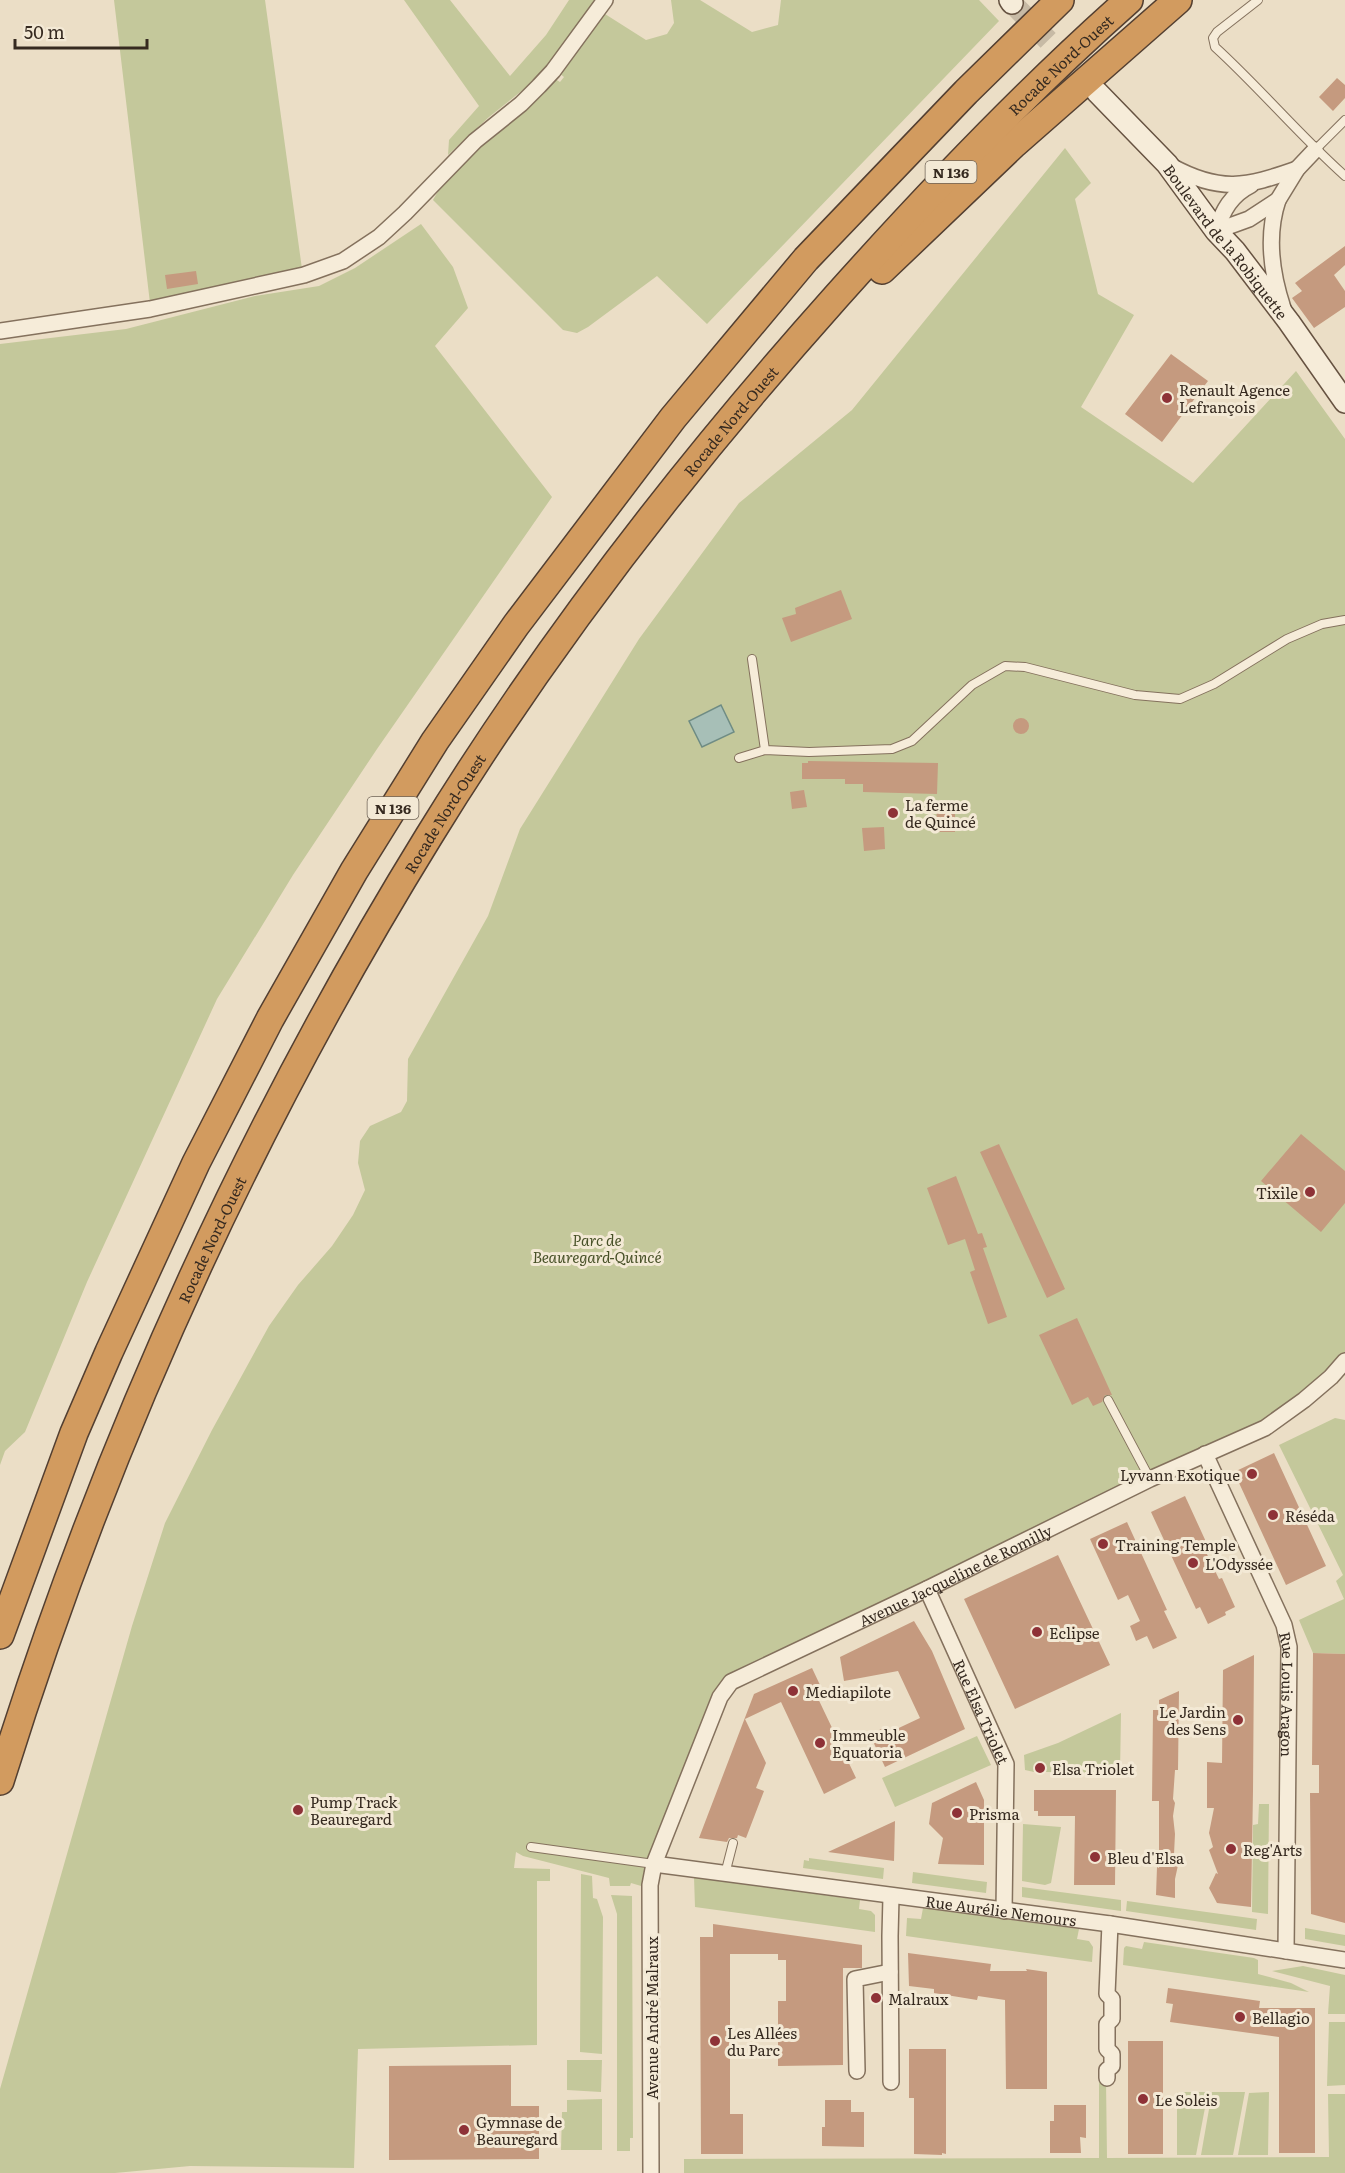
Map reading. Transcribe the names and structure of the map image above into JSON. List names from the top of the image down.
{
  "streets": {
    "highway": ["Rocade Nord-Ouest", "N 136"],
    "main road": ["Boulevard de la Robiquette"],
    "street": [
      "Avenue Jacqueline de Romilly",
      "Rue Louis Aragon",
      "Rue Elsa Triolet",
      "Rue Aurélie Nemours",
      "Avenue André Malraux"
    ]
  },
  "crossings": [
    ["Avenue Jacqueline de Romilly", "Rue Louis Aragon"],
    ["Avenue Jacqueline de Romilly", "Rue Elsa Triolet"],
    ["Avenue Jacqueline de Romilly", "Rue Aurélie Nemours"],
    ["Avenue Jacqueline de Romilly", "Avenue André Malraux"],
    ["Rue Louis Aragon", "Rue Aurélie Nemours"],
    ["Rue Elsa Triolet", "Rue Aurélie Nemours"],
    ["Rue Aurélie Nemours", "Avenue André Malraux"]
  ],
  "parks": ["Parc de Beauregard-Quincé"],
  "places": [
    "Renault Agence Lefrançois",
    "La ferme de Quincé",
    "Tixile",
    "Lyvann Exotique",
    "Réséda",
    "Training Temple",
    "L'Odyssée",
    "Eclipse",
    "Mediapilote",
    "Le Jardin des Sens",
    "Immeuble Equatoria",
    "Elsa Triolet",
    "Pump Track Beauregard",
    "Prisma",
    "Reg'Arts",
    "Bleu d'Elsa",
    "Malraux",
    "Bellagio",
    "Les Allées du Parc",
    "Le Soleis",
    "Gymnase de Beauregard"
  ],
  "scale_bar": "50 m"
}
